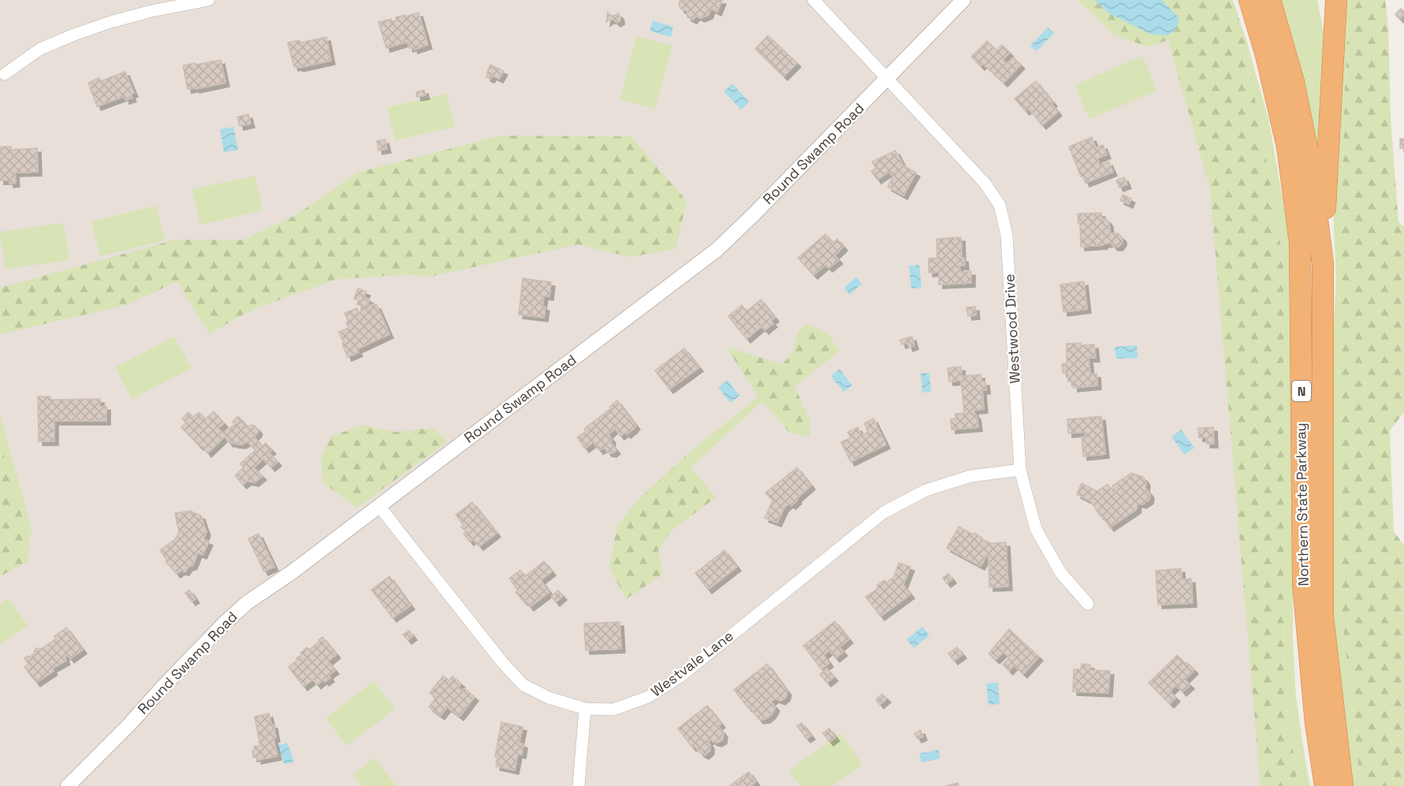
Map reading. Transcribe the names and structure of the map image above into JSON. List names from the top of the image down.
{
  "streets": {
    "highway": ["N", "Northern State Parkway"],
    "street": ["Round Swamp Road", "Westwood Drive", "Westvale Lane"]
  },
  "crossings": [
    ["Round Swamp Road", "Westwood Drive"],
    ["Round Swamp Road", "Westvale Lane"],
    ["Westwood Drive", "Westvale Lane"]
  ]
}
